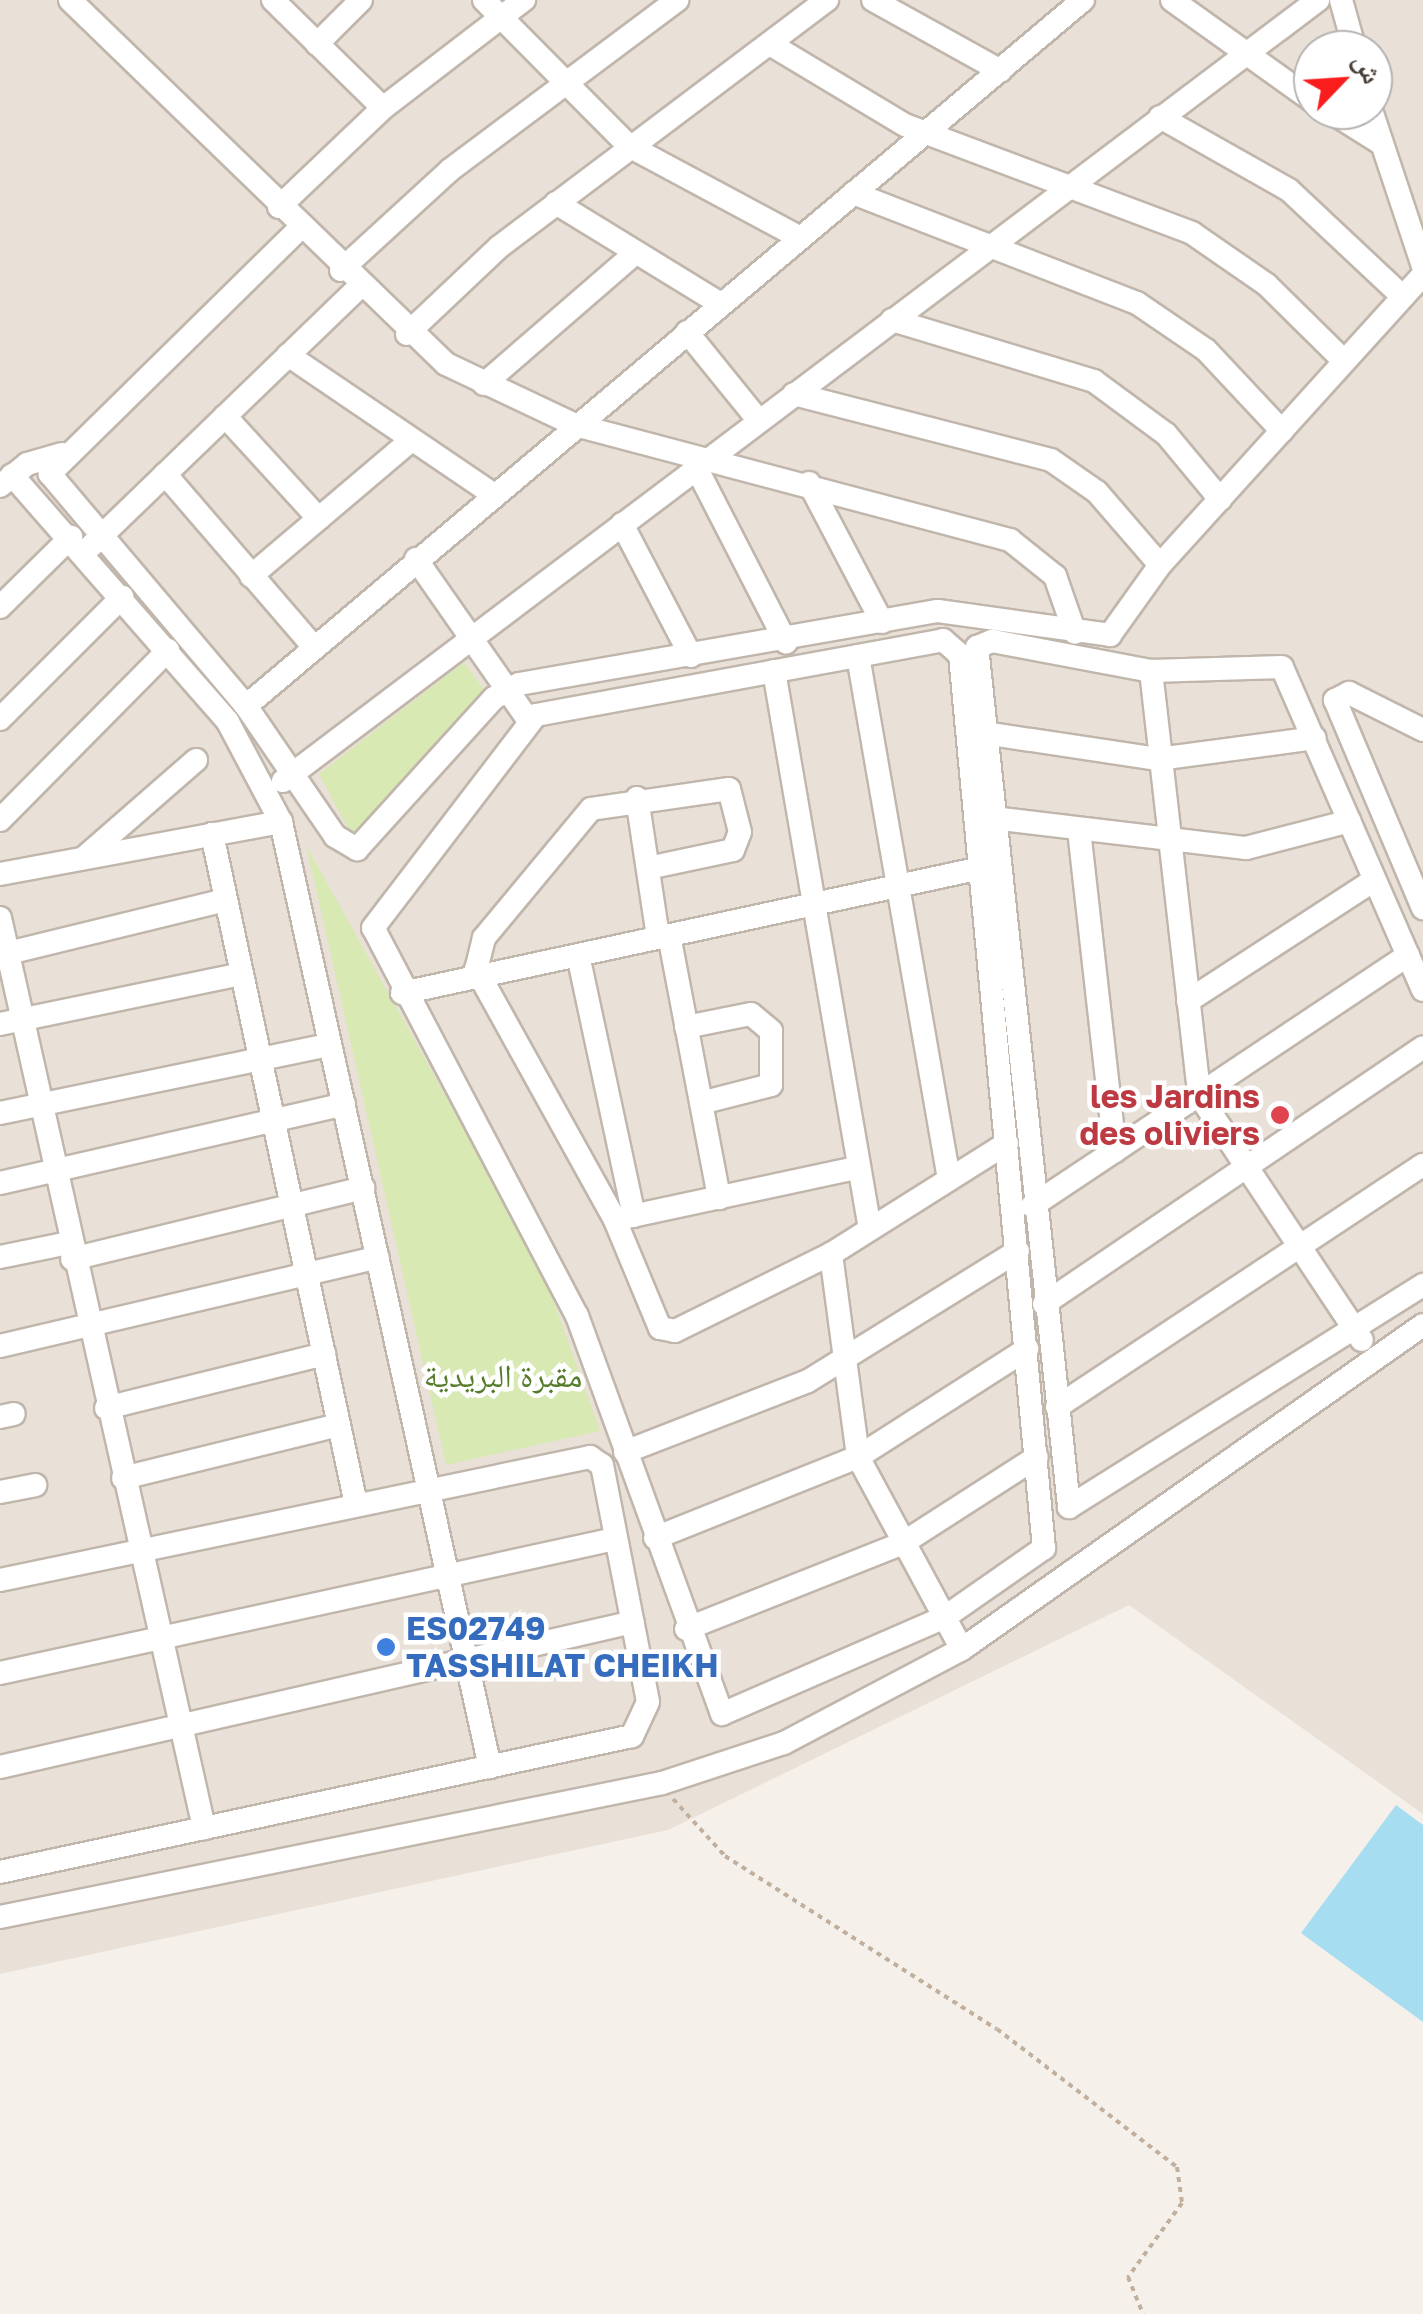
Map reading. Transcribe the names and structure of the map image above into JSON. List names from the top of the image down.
{
  "parks": ["مقبرة البريدية"],
  "places": ["les Jardins des oliviers", "ES02749 TASSHILAT CHEIKH"],
  "north": "top right"
}
